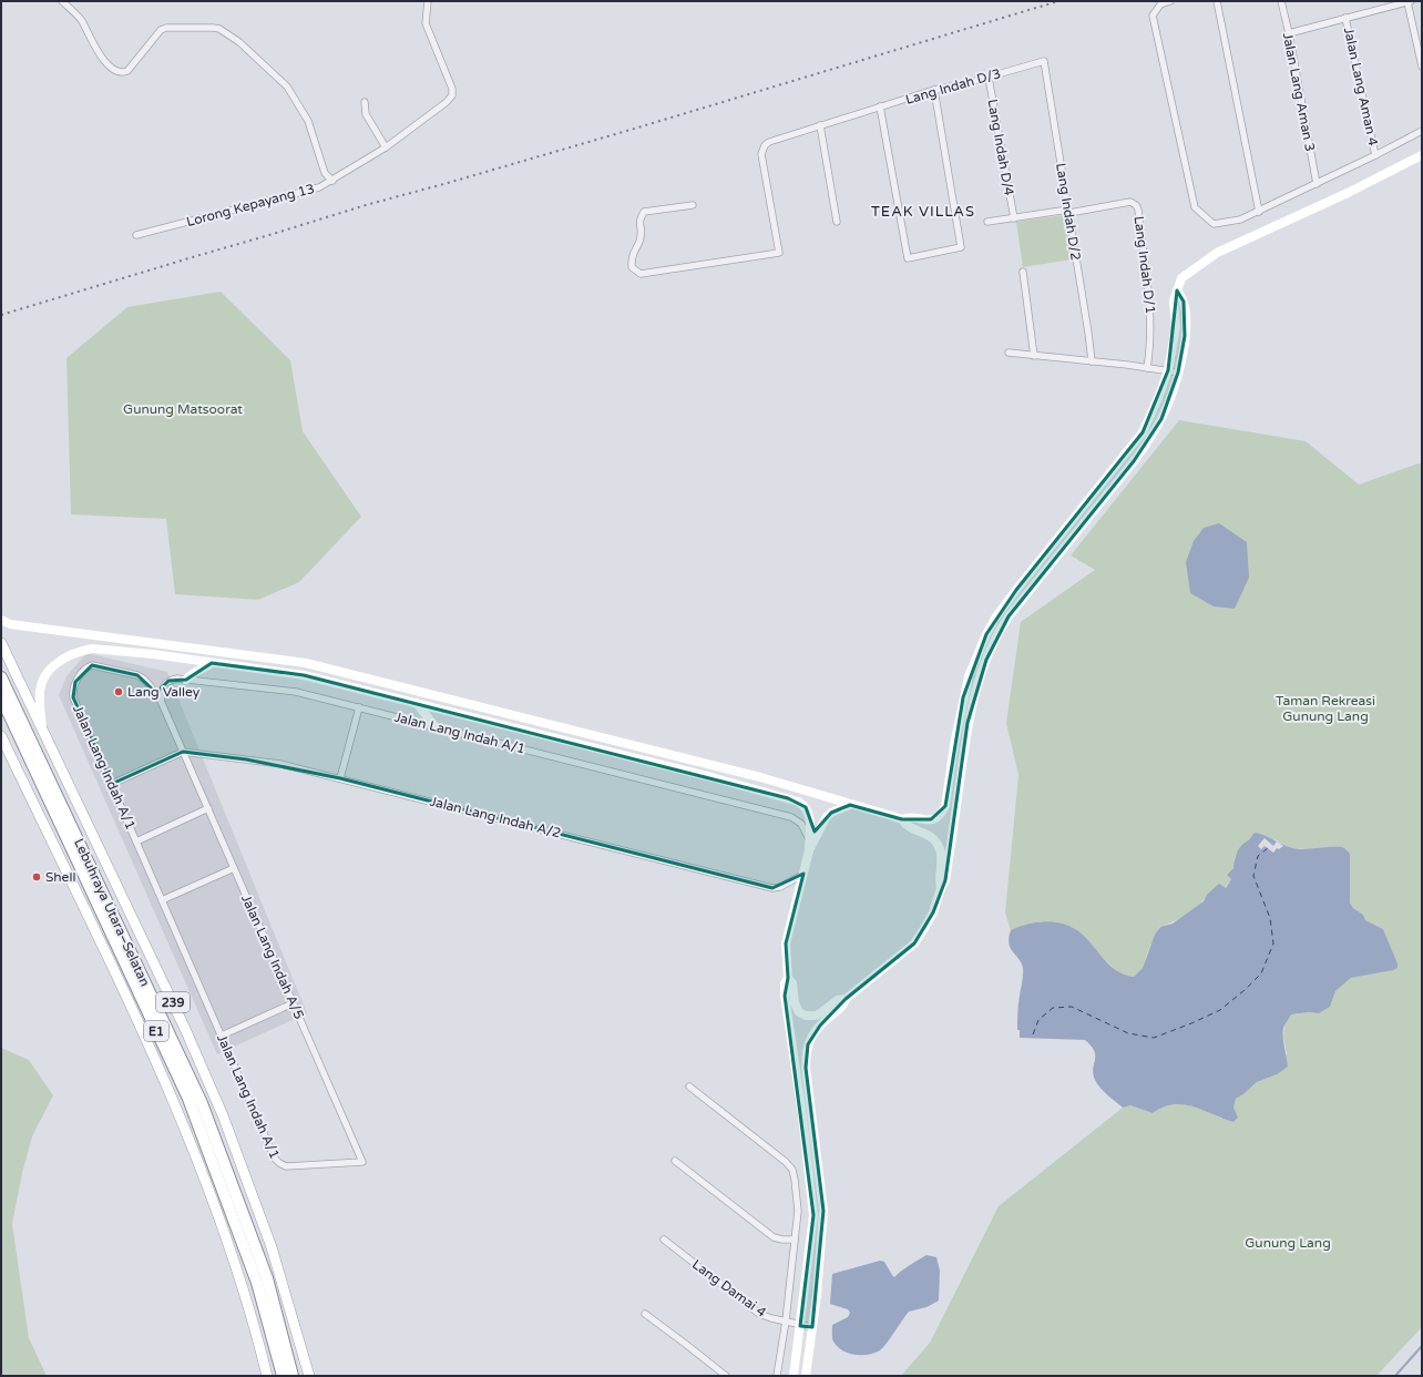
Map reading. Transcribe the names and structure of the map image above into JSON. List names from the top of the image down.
{
  "streets": {
    "highway": ["Lebuhraya Utara–Selatan", "E1"],
    "main road": ["239"],
    "street": [
      "Lang Indah D/3",
      "Jalan Lang Aman 4",
      "Jalan Lang Aman 3",
      "Lang Indah D/4",
      "Lorong Kepayang 13",
      "Lang Indah D/2",
      "Lang Indah D/1",
      "Jalan Lang Indah A/1",
      "Jalan Lang Indah A/2",
      "Jalan Lang Indah A/5",
      "Lang Damai 4"
    ]
  },
  "crossings": [
    ["Lang Indah D/3", "Lang Indah D/4"],
    ["Lang Indah D/3", "Lang Indah D/2"],
    ["Lang Indah D/2", "Lang Indah D/1"],
    ["Jalan Lang Indah A/1", "Jalan Lang Indah A/5"],
    ["Jalan Lang Indah A/1", "239"],
    ["Jalan Lang Indah A/2", "Jalan Lang Indah A/5"]
  ],
  "districts": ["TEAK VILLAS"],
  "parks": ["Gunung Matsoorat", "Taman Rekreasi Gunung Lang", "Gunung Lang"],
  "places": ["Lang Valley", "Shell"]
}
